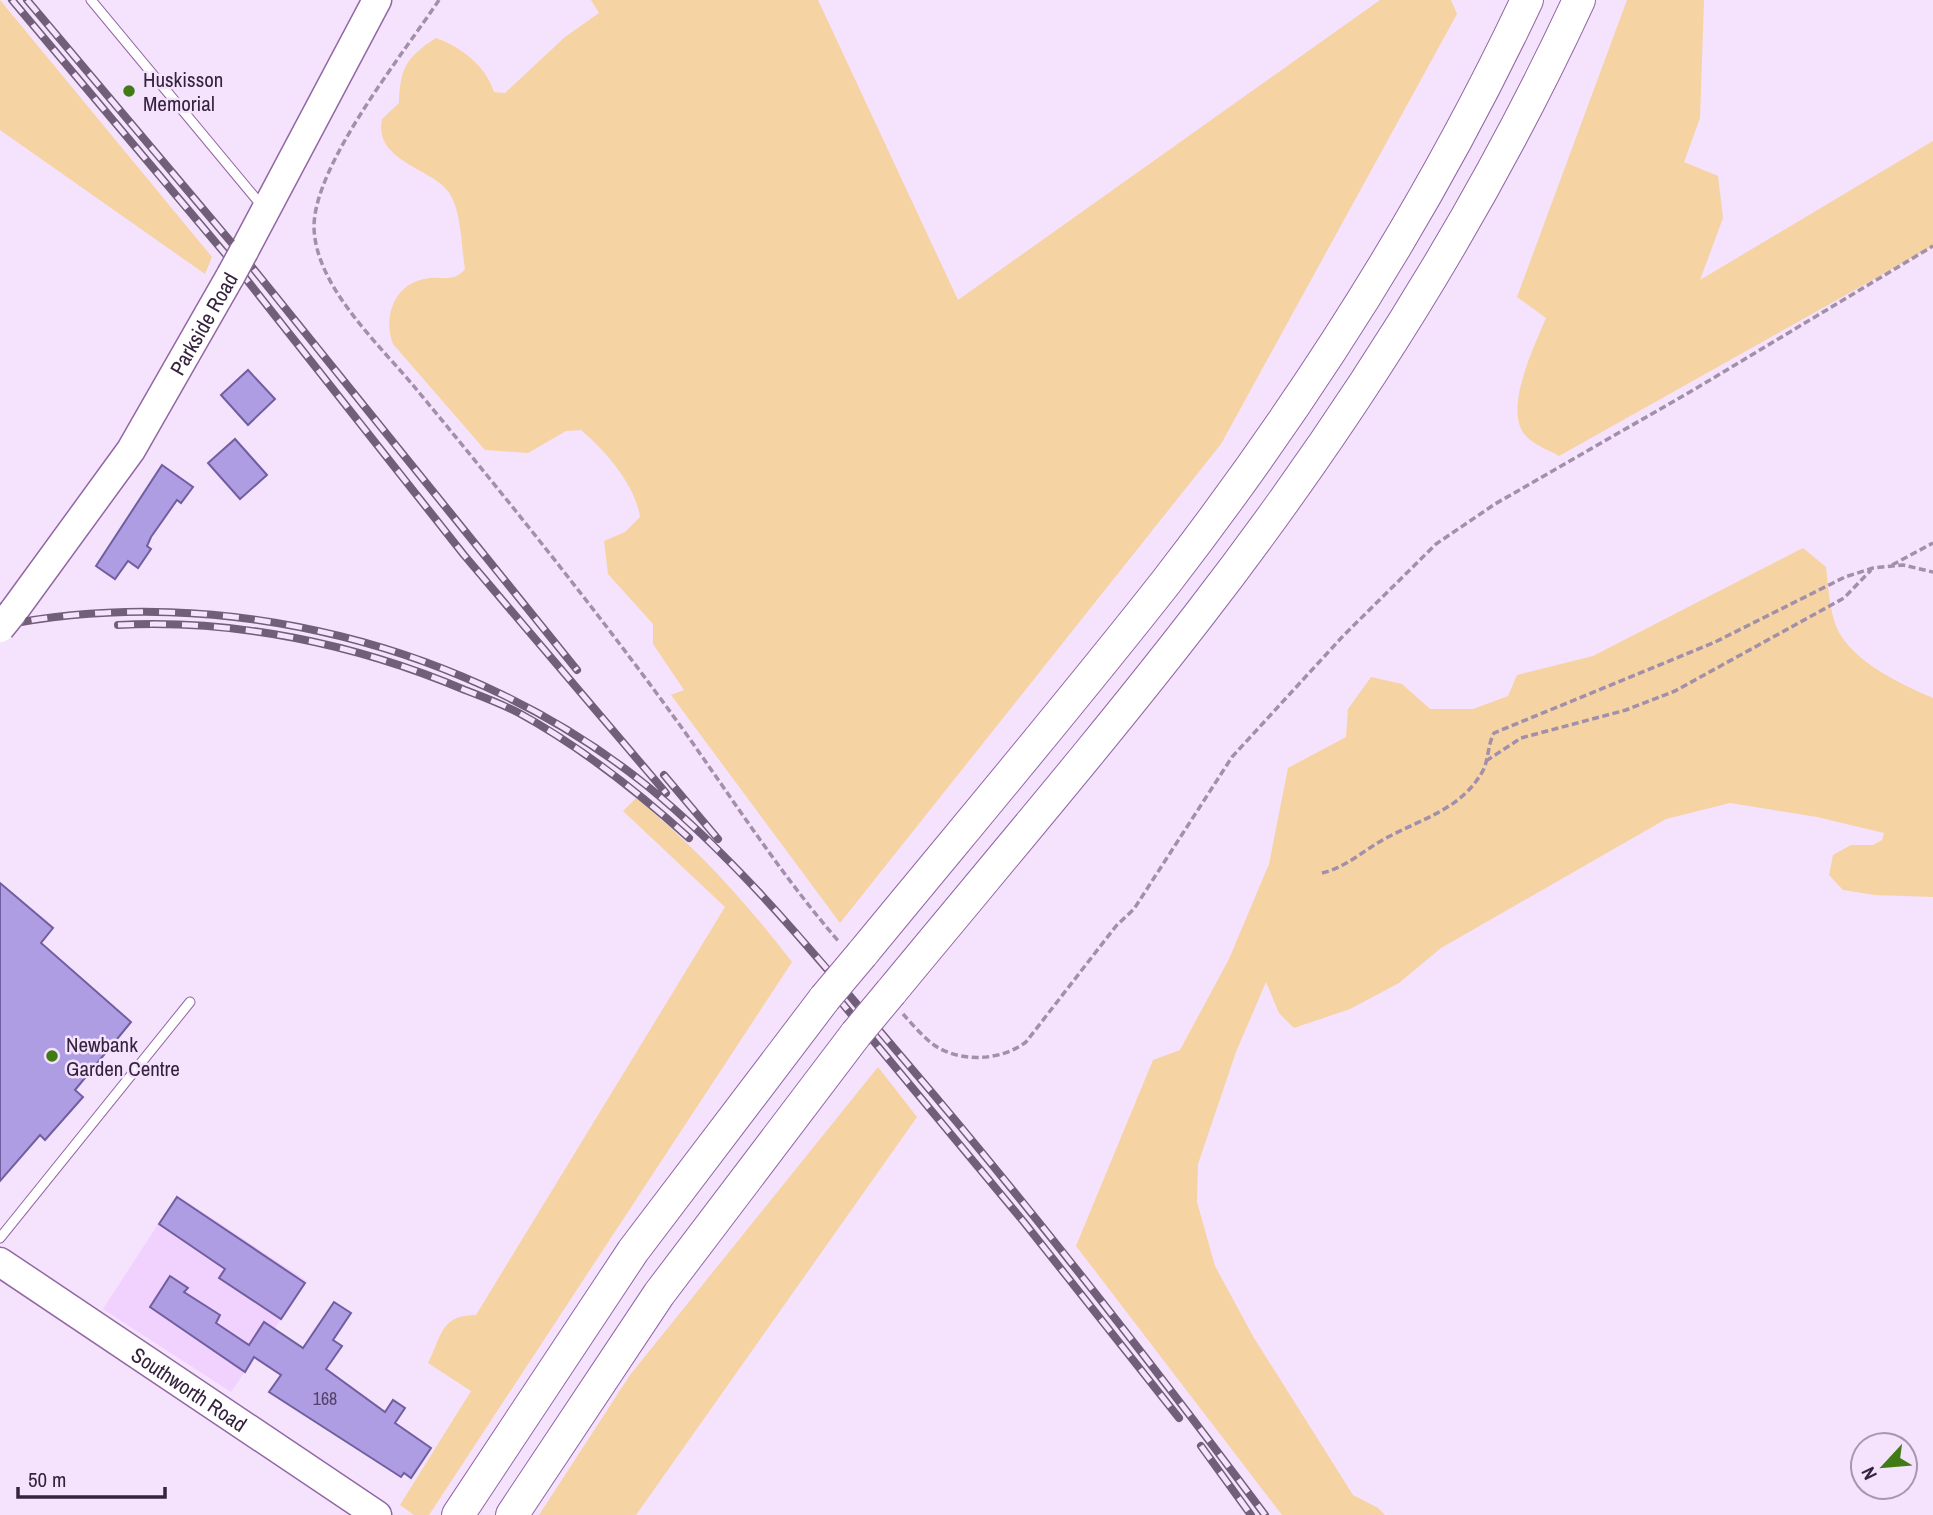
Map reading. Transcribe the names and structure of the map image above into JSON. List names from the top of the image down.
{
  "streets": {
    "main road": ["Parkside Road", "Southworth Road"]
  },
  "places": ["Huskisson Memorial", "Newbank Garden Centre"],
  "house_numbers": ["168"],
  "scale_bar": "50 m",
  "north": "bottom left"
}
